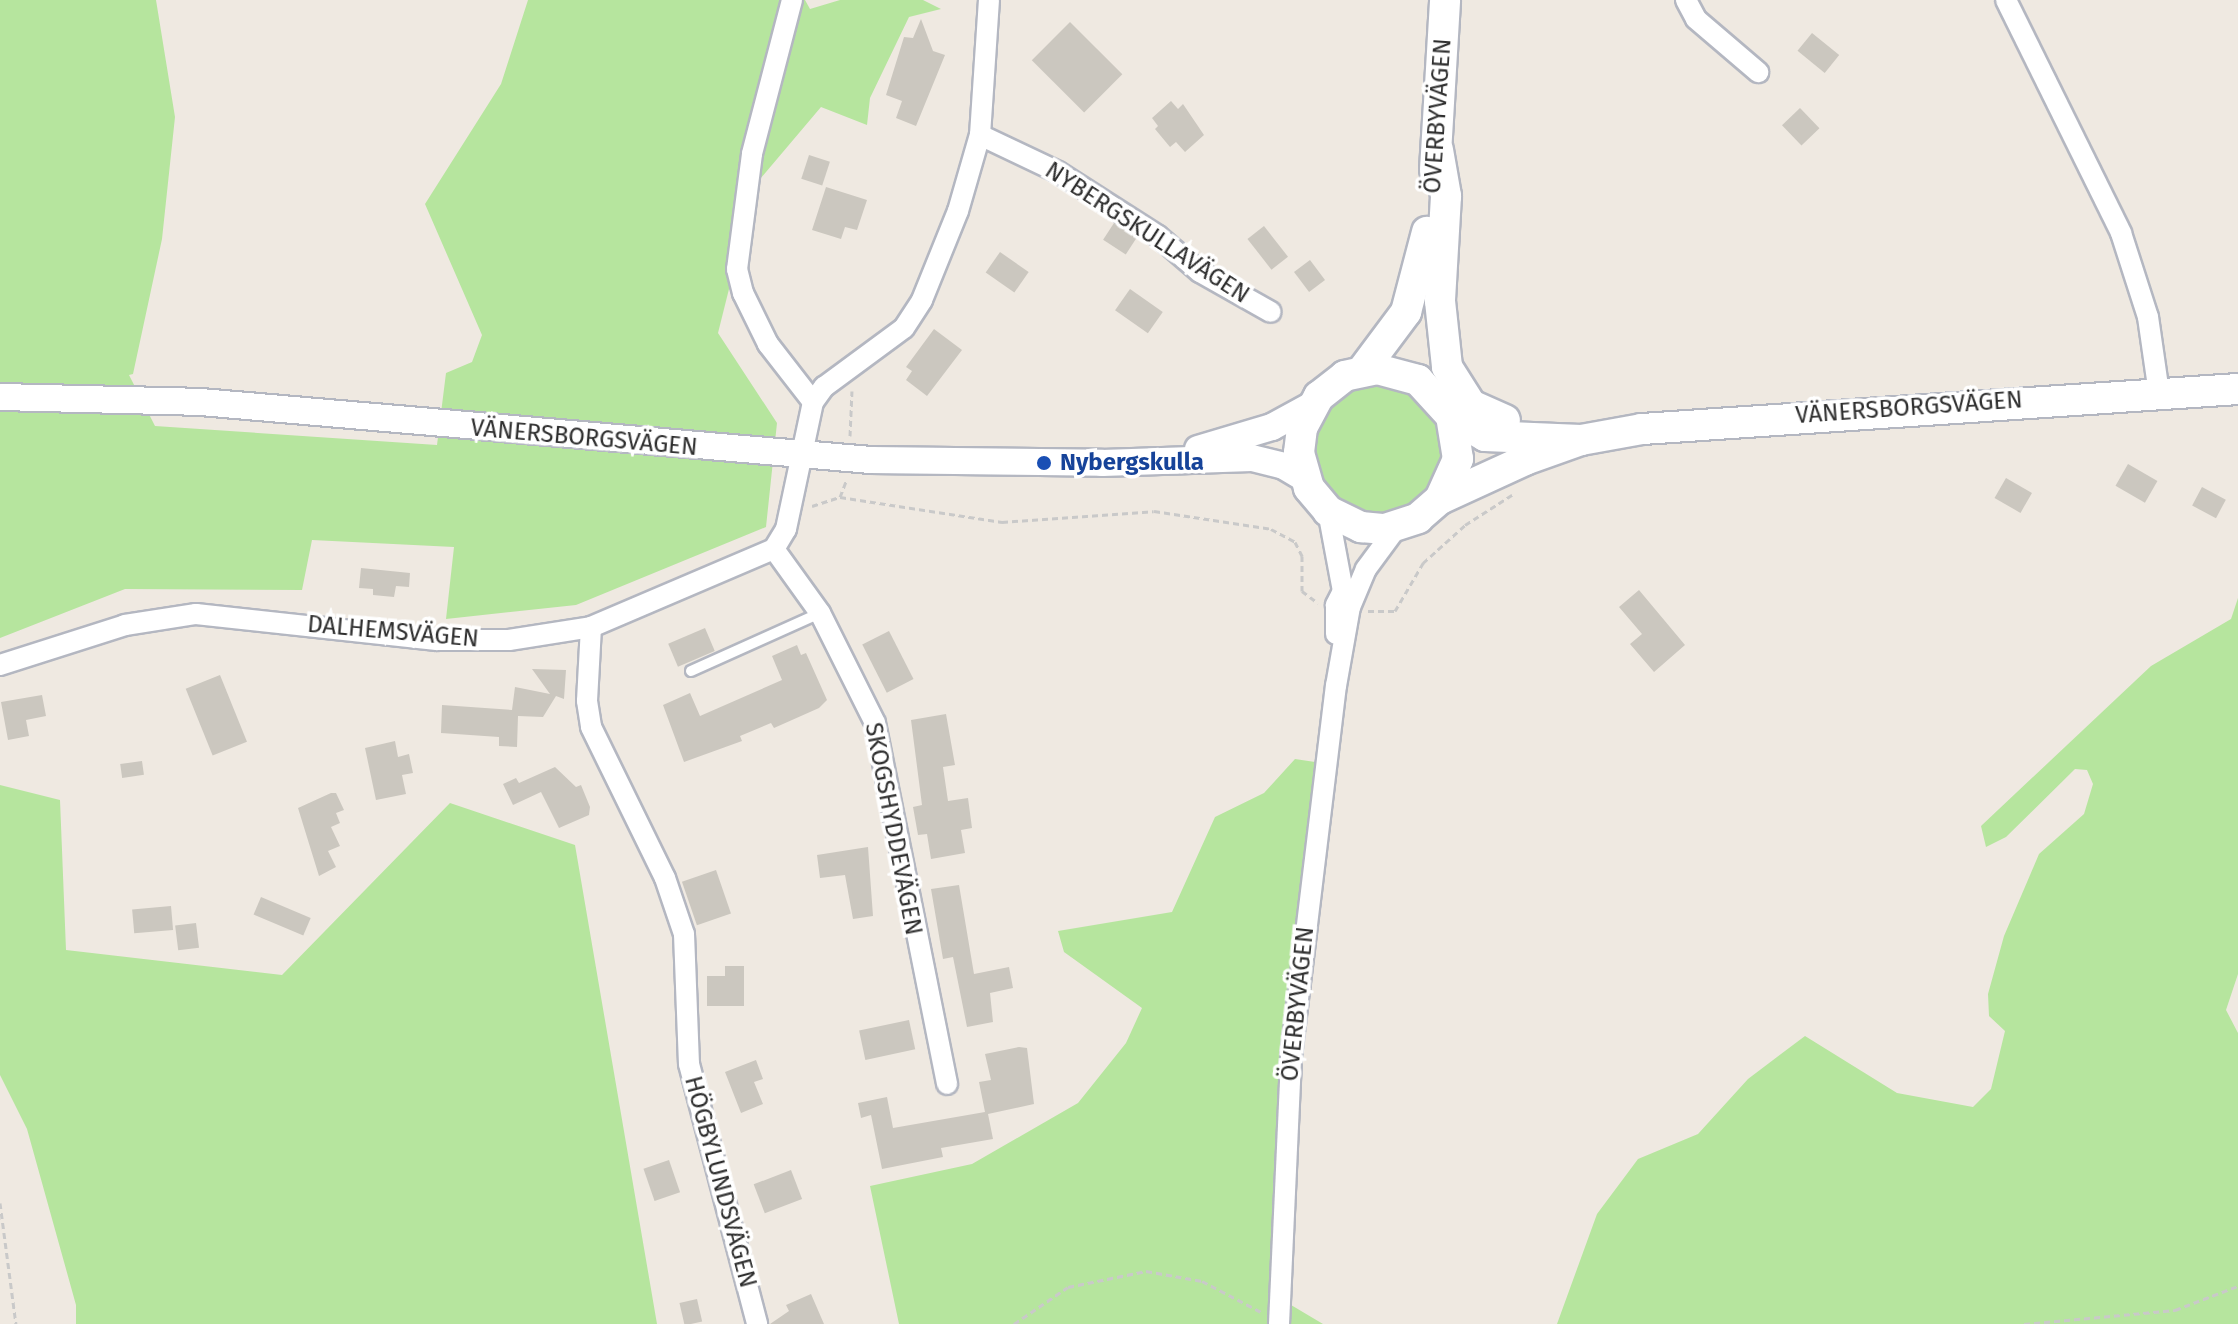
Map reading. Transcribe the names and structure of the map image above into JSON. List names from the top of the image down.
{
  "streets": {
    "main road": ["ÖVERBYVÄGEN", "VÄNERSBORGSVÄGEN"],
    "street": [
      "NYBERGSKULLAVÄGEN",
      "DALHEMSVÄGEN",
      "SKOGSHYDDEVÄGEN",
      "HÖGBYLUNDSVÄGEN"
    ]
  },
  "crossings": [
    ["ÖVERBYVÄGEN", "VÄNERSBORGSVÄGEN"],
    ["DALHEMSVÄGEN", "SKOGSHYDDEVÄGEN"],
    ["DALHEMSVÄGEN", "HÖGBYLUNDSVÄGEN"]
  ],
  "places": ["Nybergskulla"]
}
